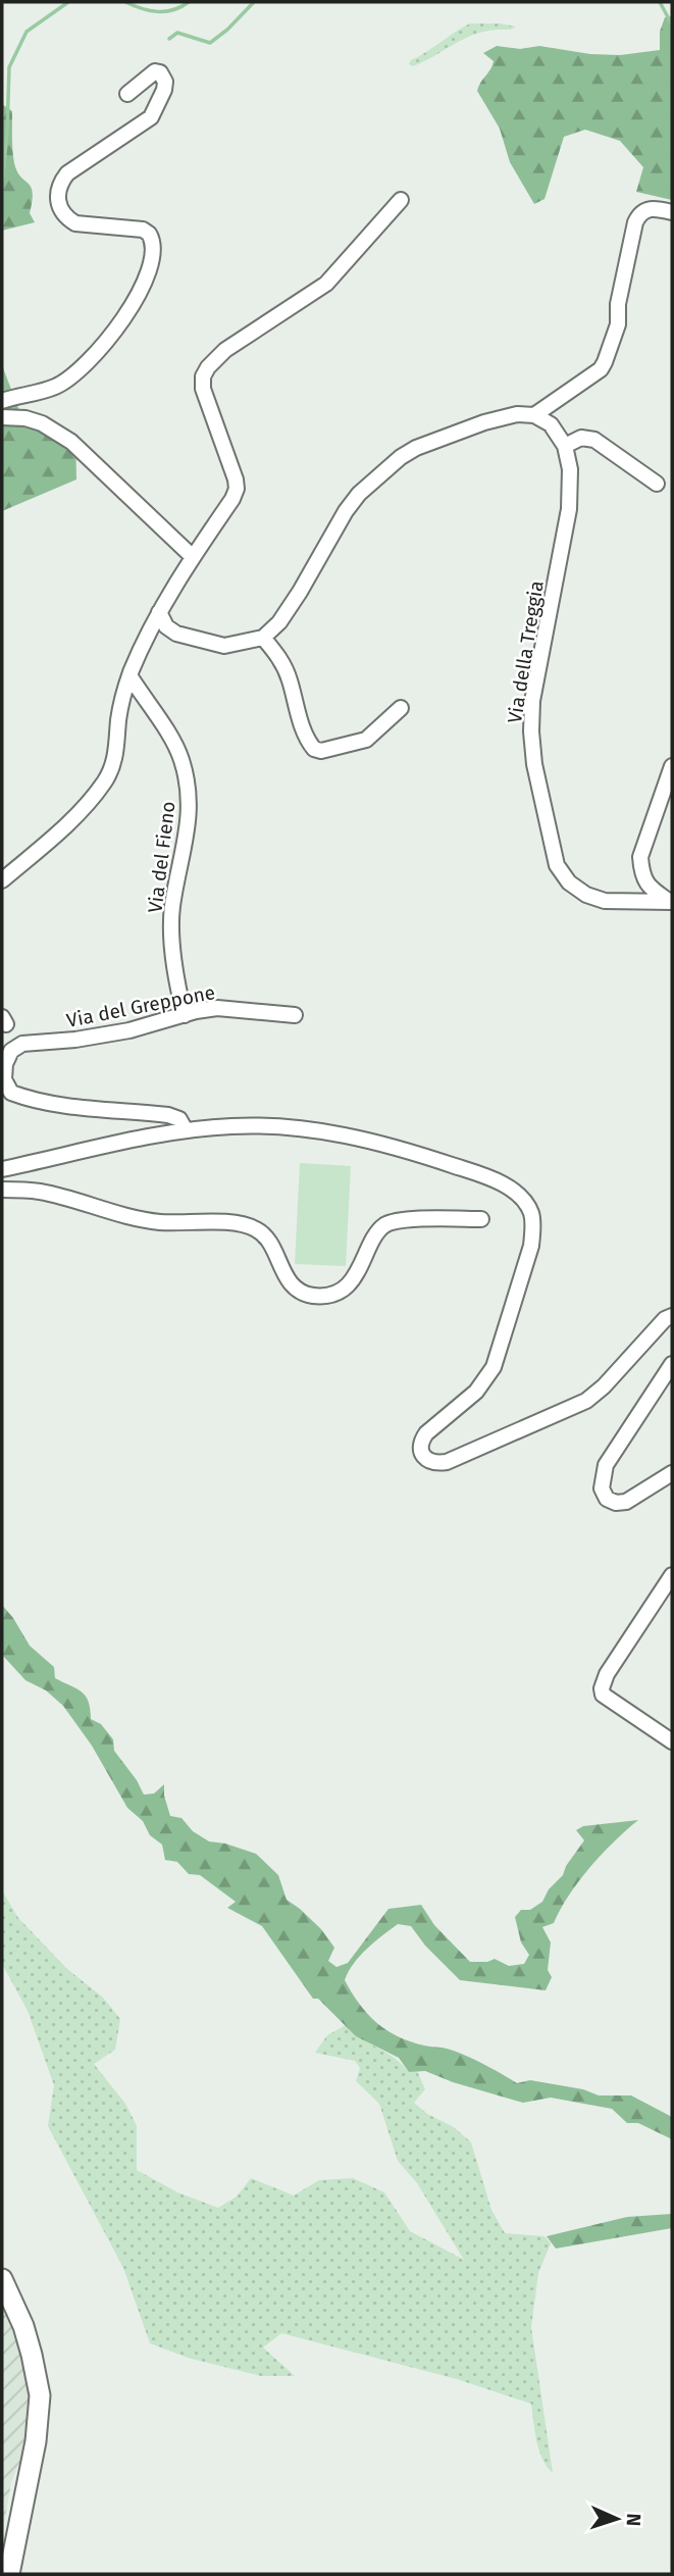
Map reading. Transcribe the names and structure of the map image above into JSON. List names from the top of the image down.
{
  "streets": {
    "street": ["Via della Treggia", "Via del Fieno", "Via del Greppone"]
  },
  "crossings": [
    ["Via del Fieno", "Via del Greppone"]
  ],
  "north": "right"
}
